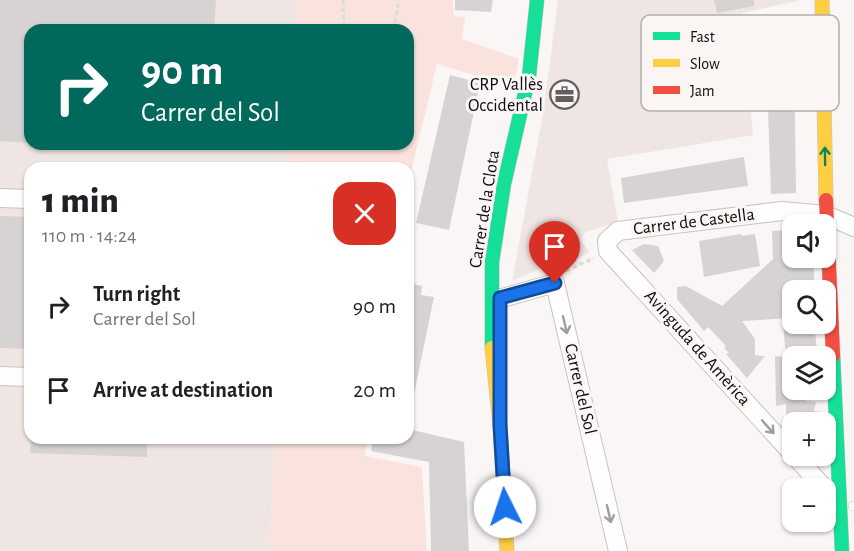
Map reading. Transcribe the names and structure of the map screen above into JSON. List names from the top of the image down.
{
  "streets": {
    "street": [
      "Carrer de la Clota",
      "Carrer de Castella",
      "Avinguda de Amèrica",
      "Carrer del Sol"
    ]
  },
  "crossings": [
    ["Carrer de la Clota", "Carrer del Sol"],
    ["Carrer de Castella", "Avinguda de Amèrica"]
  ],
  "one_way": ["Avinguda de Amèrica", "Carrer del Sol"],
  "places": {
    "office": ["CRP Vallès Occidental"]
  },
  "legend": ["Fast", "Slow", "Jam"],
  "page": {
    "turn": ["90 m", "Carrer del Sol"],
    "heading": ["1 min", "110 m · 14:24"],
    "map_buttons": ["+", "−"],
    "list": [
      {
        "name": "Turn right",
        "note": "Carrer del Sol",
        "value": "90 m"
      },
      {
        "name": "Arrive at destination",
        "value": "20 m"
      }
    ]
  }
}
